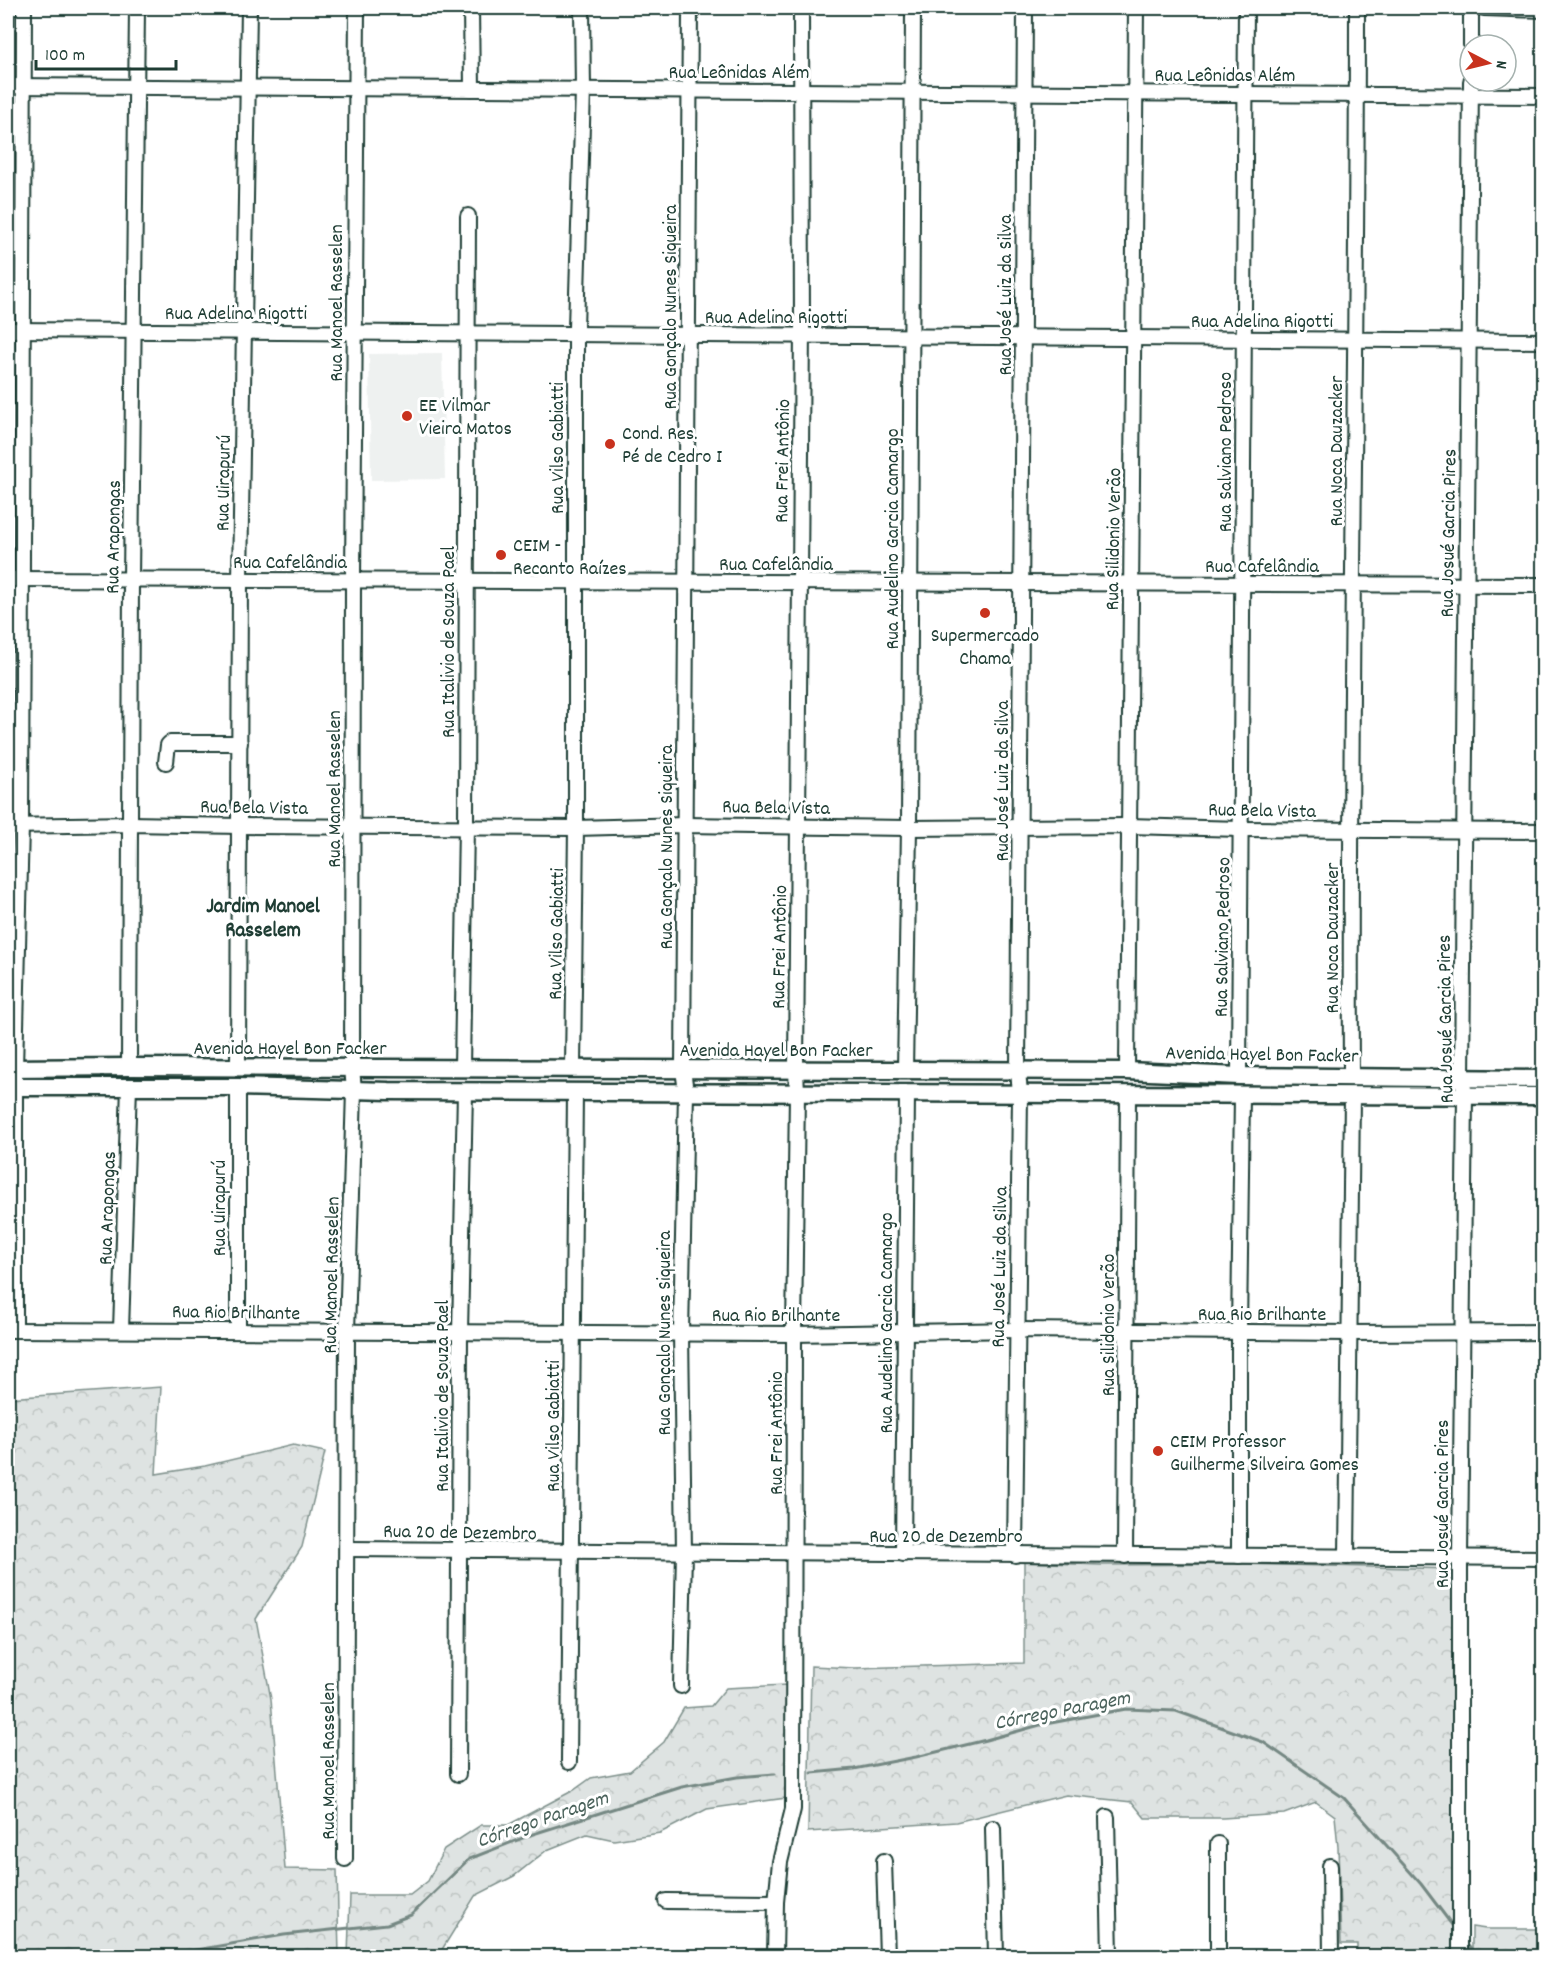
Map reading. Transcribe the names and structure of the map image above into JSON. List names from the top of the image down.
{
  "streets": {
    "main road": ["Avenida Hayel Bon Facker"],
    "street": [
      "Rua Leônidas Além",
      "Rua José Luiz da Silva",
      "Rua Manoel Rasselen",
      "Rua Gonçalo Nunes Siqueira",
      "Rua Adelina Rigotti",
      "Rua Vilso Gabiatti",
      "Rua Noca Dauzacker",
      "Rua Salviano Pedroso",
      "Rua Frei Antônio",
      "Rua Uirapurú",
      "Rua Josué Garcia Pires",
      "Rua Arapongas",
      "Rua Audelino Garcia Camargo",
      "Rua Silidonio Verão",
      "Rua Cafelândia",
      "Rua Italivio de Souza Pael",
      "Rua Bela Vista",
      "Rua Rio Brilhante",
      "Rua 20 de Dezembro"
    ]
  },
  "crossings": [
    ["Rua Leônidas Além", "Rua José Luiz da Silva"],
    ["Rua Leônidas Além", "Rua Manoel Rasselen"],
    ["Rua Leônidas Além", "Rua Gonçalo Nunes Siqueira"],
    ["Rua Leônidas Além", "Rua Vilso Gabiatti"],
    ["Rua Leônidas Além", "Rua Noca Dauzacker"],
    ["Rua Leônidas Além", "Rua Salviano Pedroso"],
    ["Rua Leônidas Além", "Rua Frei Antônio"],
    ["Rua Leônidas Além", "Rua Uirapurú"],
    ["Rua Leônidas Além", "Rua Josué Garcia Pires"],
    ["Rua Leônidas Além", "Rua Arapongas"],
    ["Rua Leônidas Além", "Rua Audelino Garcia Camargo"],
    ["Rua Leônidas Além", "Rua Silidonio Verão"],
    ["Rua José Luiz da Silva", "Rua Adelina Rigotti"],
    ["Rua José Luiz da Silva", "Rua Cafelândia"],
    ["Rua José Luiz da Silva", "Rua Bela Vista"],
    ["Rua José Luiz da Silva", "Avenida Hayel Bon Facker"],
    ["Rua José Luiz da Silva", "Rua Rio Brilhante"],
    ["Rua José Luiz da Silva", "Rua 20 de Dezembro"],
    ["Rua Manoel Rasselen", "Rua Adelina Rigotti"],
    ["Rua Manoel Rasselen", "Rua Cafelândia"],
    ["Rua Manoel Rasselen", "Rua Bela Vista"],
    ["Rua Manoel Rasselen", "Avenida Hayel Bon Facker"],
    ["Rua Manoel Rasselen", "Rua Rio Brilhante"],
    ["Rua Manoel Rasselen", "Rua 20 de Dezembro"],
    ["Rua Gonçalo Nunes Siqueira", "Rua Adelina Rigotti"],
    ["Rua Gonçalo Nunes Siqueira", "Rua Cafelândia"],
    ["Rua Gonçalo Nunes Siqueira", "Rua Bela Vista"],
    ["Rua Gonçalo Nunes Siqueira", "Avenida Hayel Bon Facker"],
    ["Rua Gonçalo Nunes Siqueira", "Rua Rio Brilhante"],
    ["Rua Gonçalo Nunes Siqueira", "Rua 20 de Dezembro"],
    ["Rua Adelina Rigotti", "Rua Vilso Gabiatti"],
    ["Rua Adelina Rigotti", "Rua Noca Dauzacker"],
    ["Rua Adelina Rigotti", "Rua Salviano Pedroso"],
    ["Rua Adelina Rigotti", "Rua Frei Antônio"],
    ["Rua Adelina Rigotti", "Rua Uirapurú"],
    ["Rua Adelina Rigotti", "Rua Josué Garcia Pires"],
    ["Rua Adelina Rigotti", "Rua Arapongas"],
    ["Rua Adelina Rigotti", "Rua Audelino Garcia Camargo"],
    ["Rua Adelina Rigotti", "Rua Silidonio Verão"],
    ["Rua Adelina Rigotti", "Rua Italivio de Souza Pael"],
    ["Rua Vilso Gabiatti", "Rua Cafelândia"],
    ["Rua Vilso Gabiatti", "Rua Bela Vista"],
    ["Rua Vilso Gabiatti", "Avenida Hayel Bon Facker"],
    ["Rua Vilso Gabiatti", "Rua Rio Brilhante"],
    ["Rua Vilso Gabiatti", "Rua 20 de Dezembro"],
    ["Rua Noca Dauzacker", "Rua Cafelândia"],
    ["Rua Noca Dauzacker", "Rua Bela Vista"],
    ["Rua Noca Dauzacker", "Avenida Hayel Bon Facker"],
    ["Rua Salviano Pedroso", "Rua Cafelândia"],
    ["Rua Salviano Pedroso", "Rua Bela Vista"],
    ["Rua Salviano Pedroso", "Avenida Hayel Bon Facker"],
    ["Rua Frei Antônio", "Rua Cafelândia"],
    ["Rua Frei Antônio", "Rua Bela Vista"],
    ["Rua Frei Antônio", "Avenida Hayel Bon Facker"],
    ["Rua Frei Antônio", "Rua Rio Brilhante"],
    ["Rua Frei Antônio", "Rua 20 de Dezembro"],
    ["Rua Uirapurú", "Rua Cafelândia"],
    ["Rua Uirapurú", "Rua Bela Vista"],
    ["Rua Uirapurú", "Avenida Hayel Bon Facker"],
    ["Rua Uirapurú", "Rua Rio Brilhante"],
    ["Rua Josué Garcia Pires", "Rua Cafelândia"],
    ["Rua Josué Garcia Pires", "Rua Bela Vista"],
    ["Rua Josué Garcia Pires", "Avenida Hayel Bon Facker"],
    ["Rua Josué Garcia Pires", "Rua Rio Brilhante"],
    ["Rua Josué Garcia Pires", "Rua 20 de Dezembro"],
    ["Rua Arapongas", "Rua Cafelândia"],
    ["Rua Arapongas", "Rua Bela Vista"],
    ["Rua Arapongas", "Avenida Hayel Bon Facker"],
    ["Rua Arapongas", "Rua Rio Brilhante"],
    ["Rua Audelino Garcia Camargo", "Rua Cafelândia"],
    ["Rua Audelino Garcia Camargo", "Rua Bela Vista"],
    ["Rua Audelino Garcia Camargo", "Avenida Hayel Bon Facker"],
    ["Rua Audelino Garcia Camargo", "Rua Rio Brilhante"],
    ["Rua Audelino Garcia Camargo", "Rua 20 de Dezembro"],
    ["Rua Silidonio Verão", "Rua Cafelândia"],
    ["Rua Silidonio Verão", "Rua Bela Vista"],
    ["Rua Silidonio Verão", "Avenida Hayel Bon Facker"],
    ["Rua Silidonio Verão", "Rua Rio Brilhante"],
    ["Rua Silidonio Verão", "Rua 20 de Dezembro"],
    ["Rua Cafelândia", "Rua Italivio de Souza Pael"],
    ["Rua Italivio de Souza Pael", "Rua Bela Vista"],
    ["Rua Italivio de Souza Pael", "Avenida Hayel Bon Facker"],
    ["Rua Italivio de Souza Pael", "Rua Rio Brilhante"],
    ["Rua Italivio de Souza Pael", "Rua 20 de Dezembro"]
  ],
  "districts": ["Jardim Manoel Rasselem"],
  "water": ["Córrego Paragem"],
  "places": [
    "EE Vilmar Vieira Matos",
    "Cond. Res. Pé de Cedro I",
    "CEIM - Recanto Raízes",
    "Supermercado Chama",
    "CEIM Professor Guilherme Silveira Gomes"
  ],
  "scale_bar": "100 m",
  "north": "right"
}
